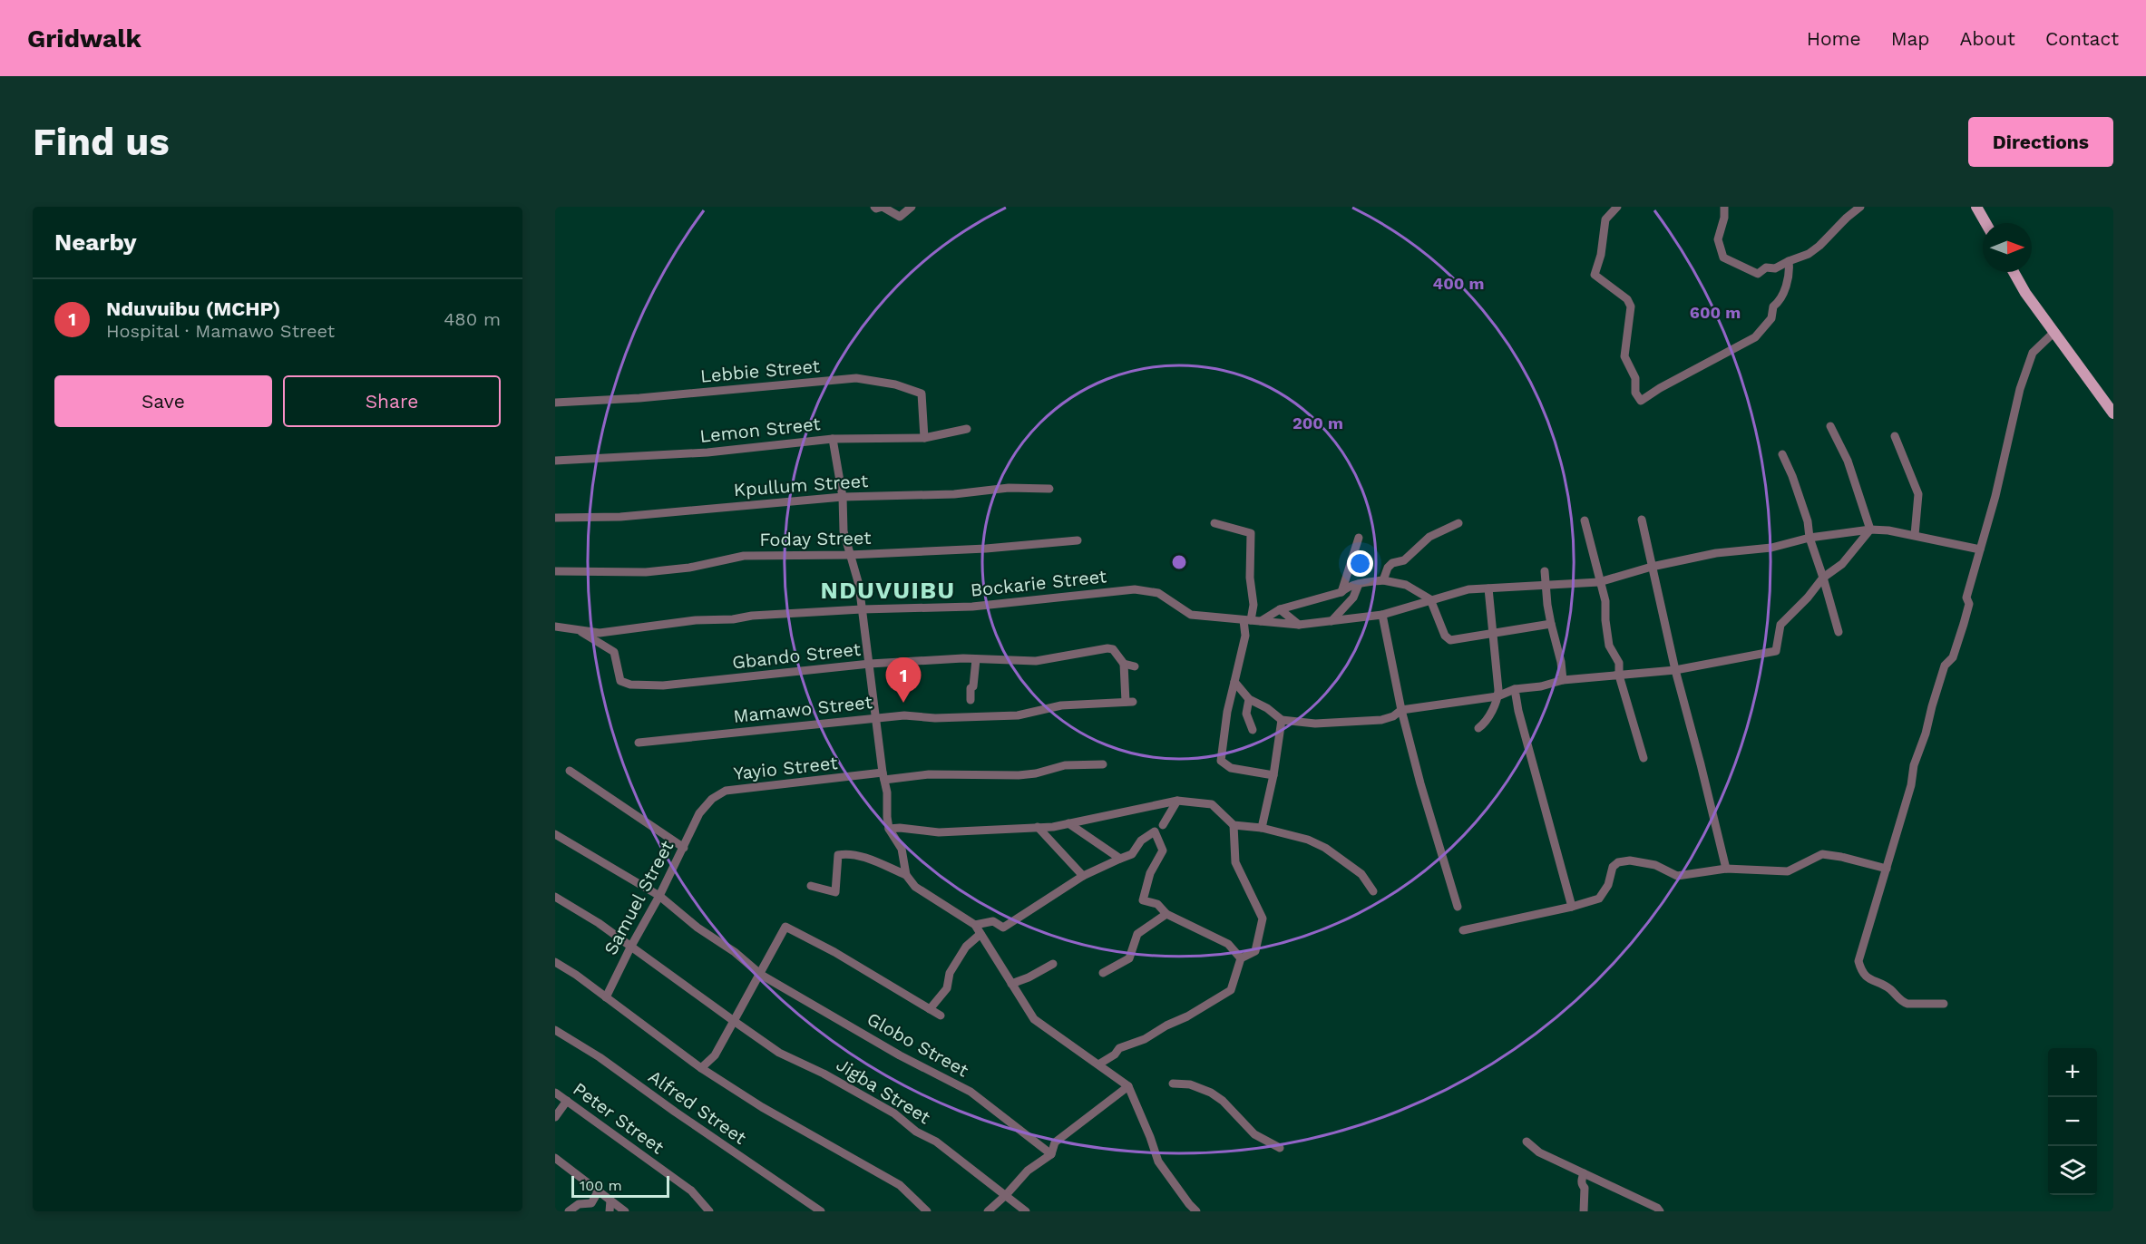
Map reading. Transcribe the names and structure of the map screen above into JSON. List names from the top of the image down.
{
  "streets": {
    "street": [
      "Lebbie Street",
      "Lemon Street",
      "Kpullum Street",
      "Foday Street",
      "Bockarie Street",
      "Gbando Street",
      "Mamawo Street",
      "Yayio Street",
      "Samuel Street",
      "Globo Street",
      "Jigba Street",
      "Alfred Street",
      "Peter Street"
    ]
  },
  "crossings": [
    ["Lebbie Street", "Lemon Street"],
    ["Bockarie Street", "Gbando Street"],
    ["Gbando Street", "Mamawo Street"],
    ["Yayio Street", "Samuel Street"],
    ["Samuel Street", "Globo Street"],
    ["Samuel Street", "Jigba Street"]
  ],
  "districts": ["NDUVUIBU"],
  "scale_bar": "100 m",
  "north": "right",
  "page": {
    "header": "Gridwalk",
    "nav": [
      "Home",
      "Map",
      "About",
      "Contact"
    ],
    "buttons": [
      "Directions",
      ["Save", "Share"]
    ],
    "title": "Find us",
    "heading": "Nearby",
    "list": [
      {
        "mark": "1",
        "name": "Nduvuibu (MCHP)",
        "note": "Hospital · Mamawo Street",
        "value": "480 m"
      }
    ],
    "pins": "1",
    "map_buttons": ["+", "−"],
    "scale": "100 m"
  },
  "rings": ["400 m", "600 m", "200 m"]
}
